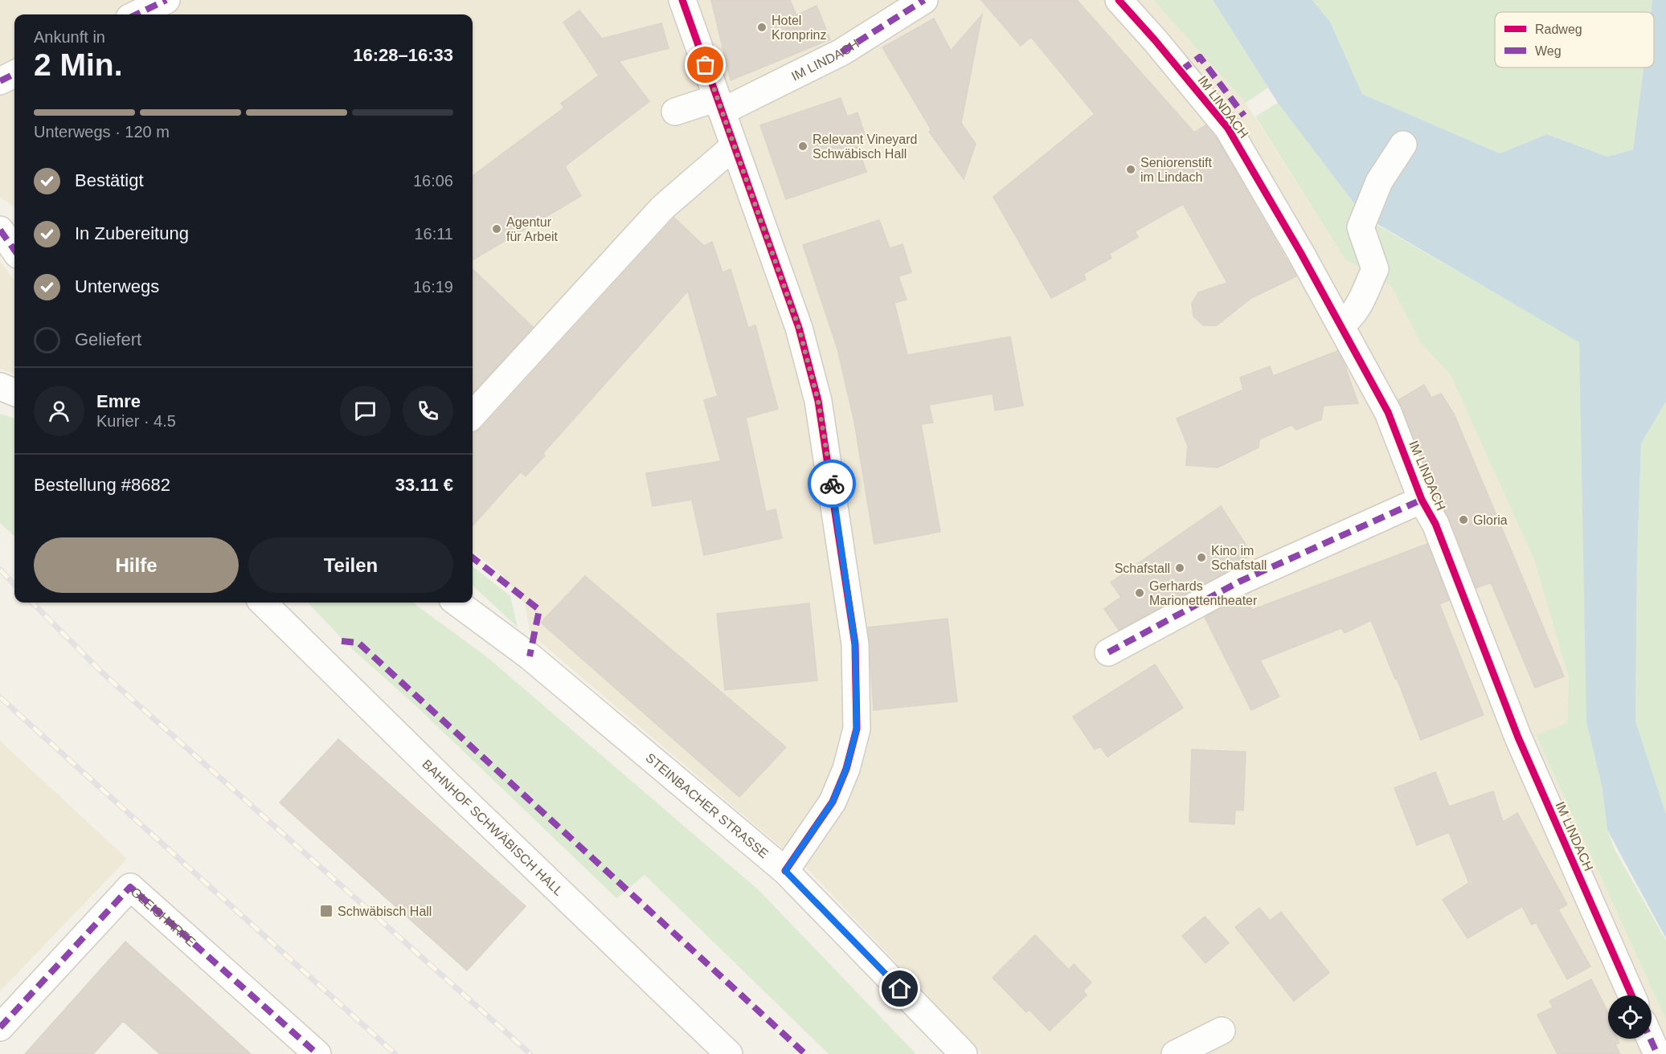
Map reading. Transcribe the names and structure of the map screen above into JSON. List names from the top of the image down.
{
  "streets": {
    "street": [
      "IM LINDACH",
      "STEINBACHER STRASSE",
      "BAHNHOF SCHWÄBISCH HALL",
      "GLEISHARFE"
    ]
  },
  "places": {
    "other": [
      "Hotel Kronprinz",
      "Relevant Vineyard Schwäbisch Hall",
      "Seniorenstift im Lindach",
      "Agentur für Arbeit",
      "Gloria",
      "Kino im Schafstall",
      "Schafstall",
      "Gerhards Marionettentheater"
    ],
    "transit": ["Schwäbisch Hall"]
  },
  "legend": ["Radweg", "Weg"],
  "page": {
    "heading": ["2 Min.", "Ankunft in", "16:28–16:33"],
    "panel": [
      "Emre",
      "Kurier · 4.5",
      "Bestellung #8682",
      "33.11 €"
    ],
    "bar": "Unterwegs · 120 m",
    "list": [
      ["Bestätigt", "16:06"],
      ["In Zubereitung", "16:11"],
      ["Unterwegs", "16:19"],
      "Geliefert"
    ],
    "buttons": ["Hilfe", "Teilen"]
  }
}
